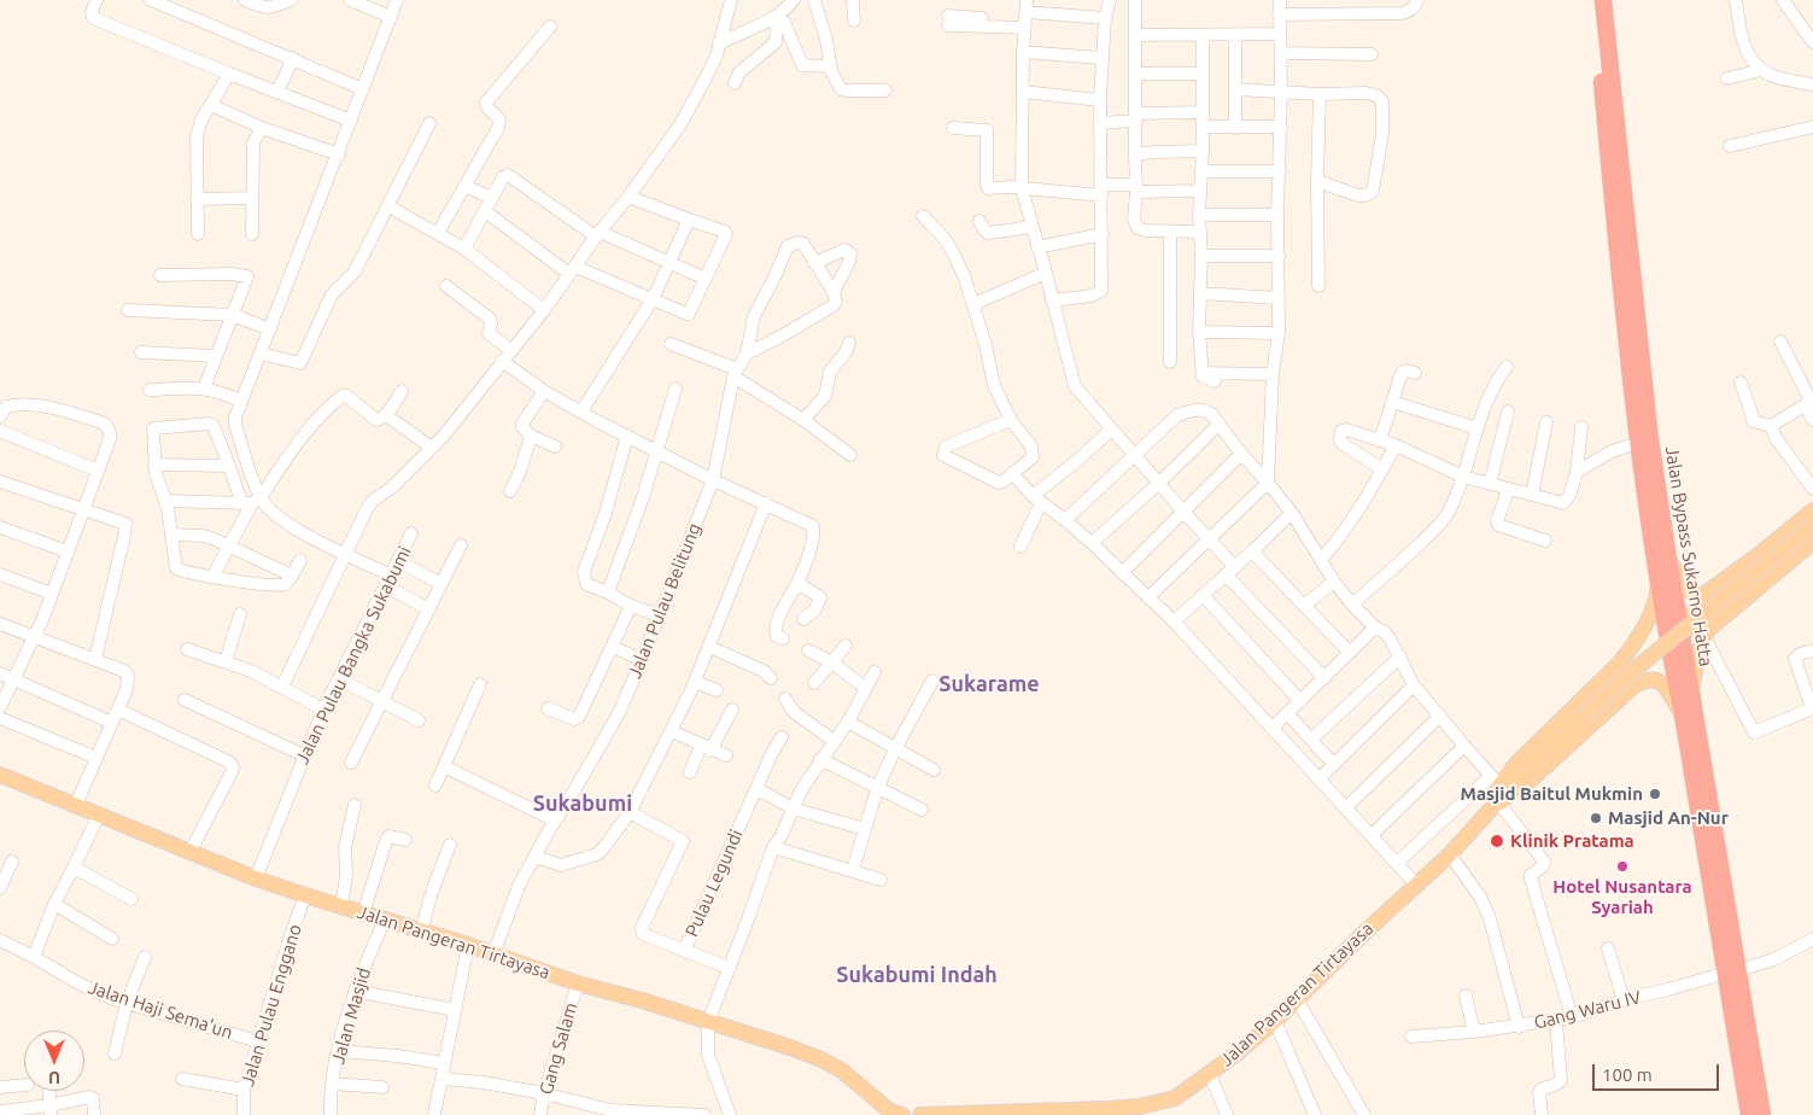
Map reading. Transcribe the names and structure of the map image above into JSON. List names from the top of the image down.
{
  "streets": {
    "highway": ["Jalan Bypass Sukarno Hatta"],
    "main road": ["Jalan Pangeran Tirtayasa"],
    "street": [
      "Jalan Pulau Belitung",
      "Jalan Pulau Bangka Sukabumi",
      "Pulau Legundi",
      "Jalan Pulau Enggano",
      "Jalan Haji Sema'un",
      "Gang Waru IV",
      "Jalan Masjid",
      "Gang Salam"
    ]
  },
  "crossings": [
    ["Jalan Bypass Sukarno Hatta", "Jalan Pangeran Tirtayasa"],
    ["Jalan Bypass Sukarno Hatta", "Gang Waru IV"],
    ["Jalan Pulau Belitung", "Jalan Pangeran Tirtayasa"],
    ["Jalan Pulau Bangka Sukabumi", "Jalan Pangeran Tirtayasa"],
    ["Jalan Pangeran Tirtayasa", "Jalan Pulau Enggano"],
    ["Jalan Pangeran Tirtayasa", "Jalan Masjid"],
    ["Jalan Pangeran Tirtayasa", "Gang Salam"],
    ["Jalan Pulau Enggano", "Jalan Haji Sema'un"]
  ],
  "districts": ["Sukarame", "Sukabumi", "Sukabumi Indah"],
  "places": [
    "Masjid Baitul Mukmin",
    "Masjid An-Nur",
    "Klinik Pratama",
    "Hotel Nusantara Syariah"
  ],
  "scale_bar": "100 m",
  "north": "bottom"
}
